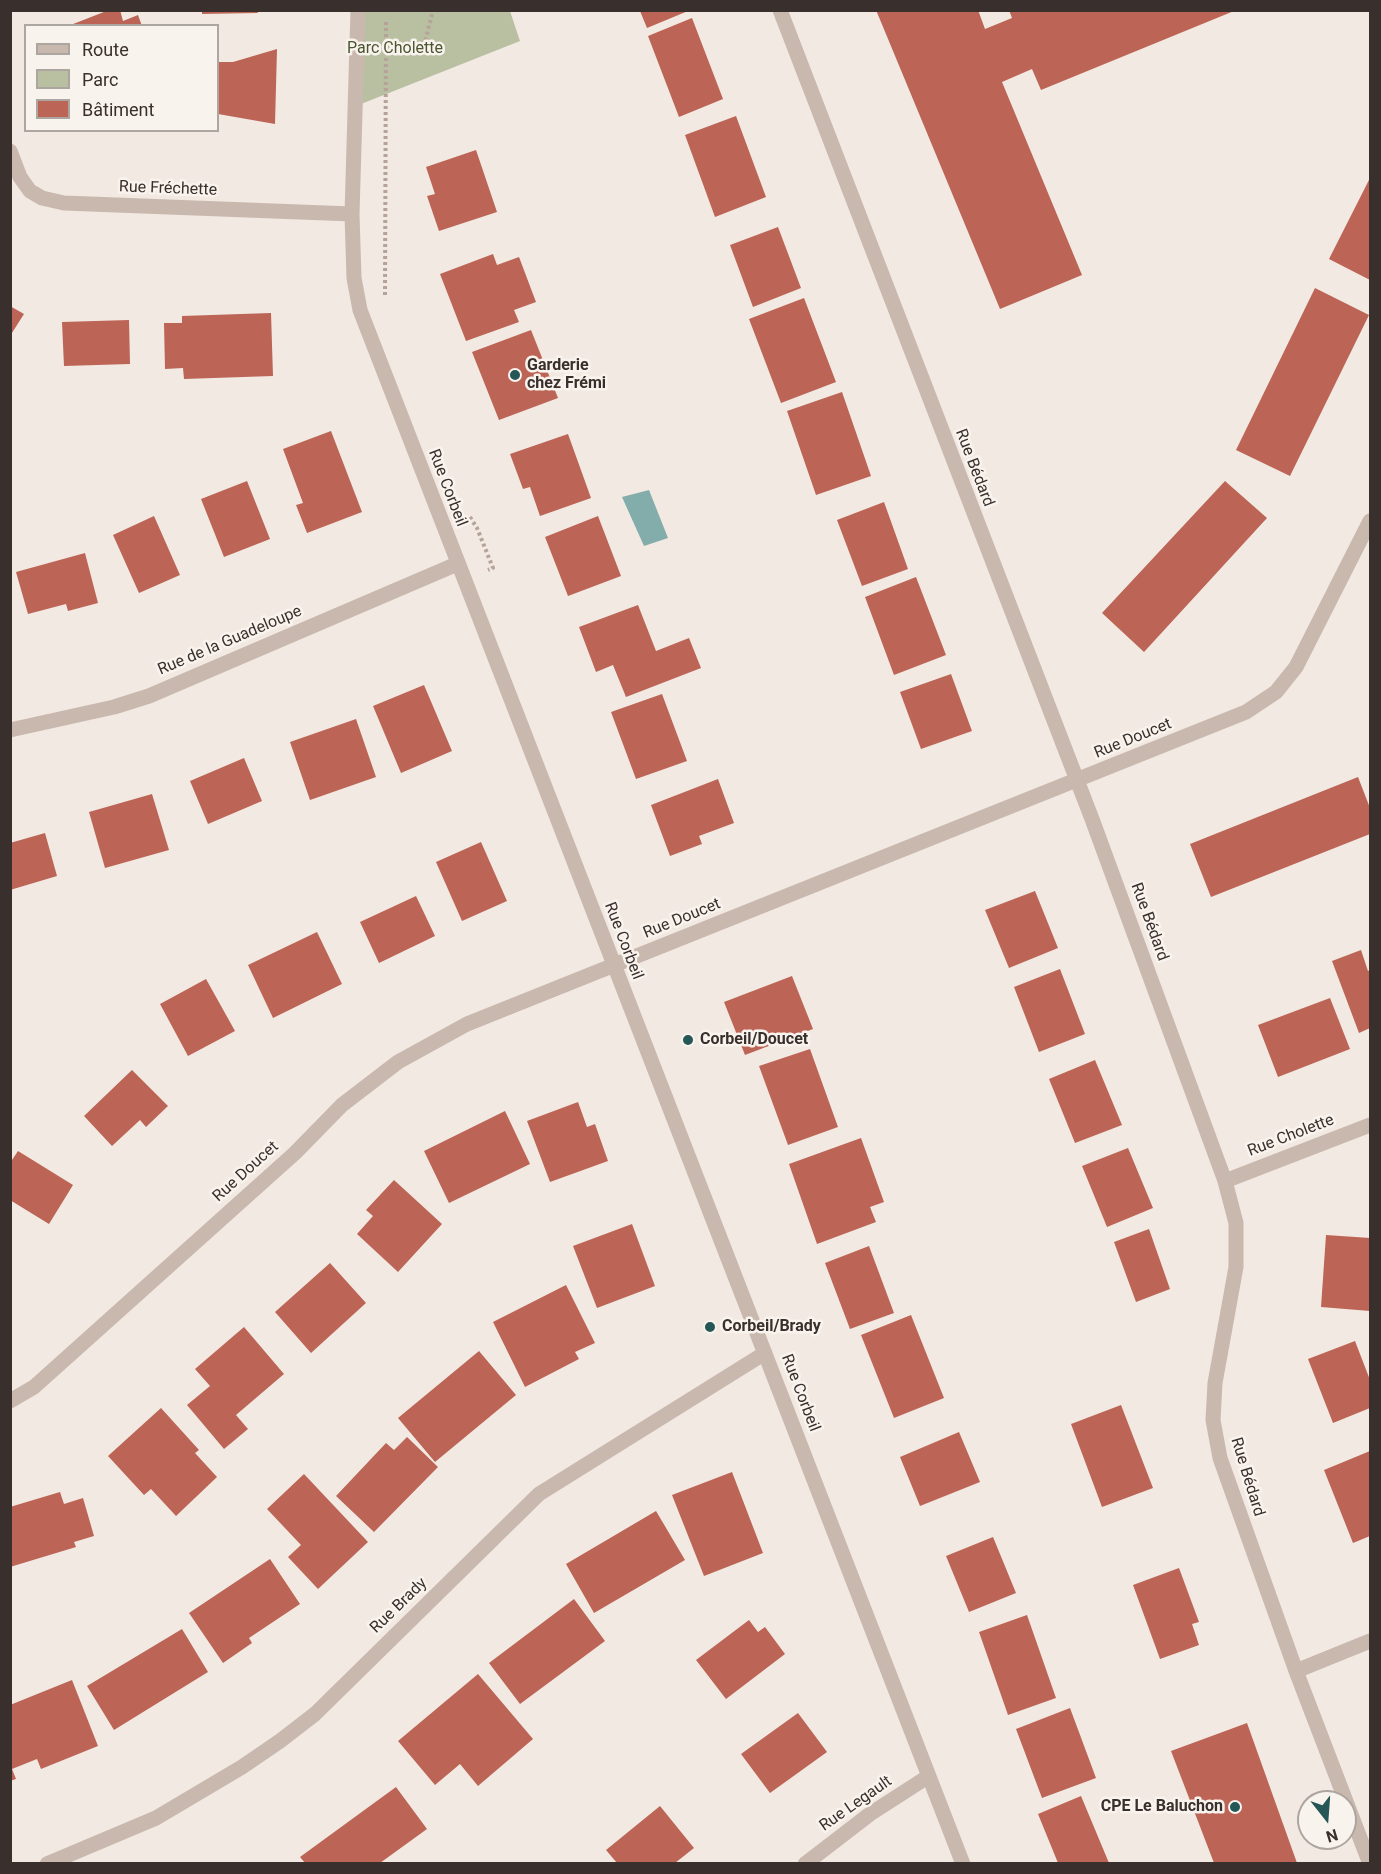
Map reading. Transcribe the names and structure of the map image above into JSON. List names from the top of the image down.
{
  "streets": {
    "street": [
      "Rue Fréchette",
      "Rue Bédard",
      "Rue Corbeil",
      "Rue de la Guadeloupe",
      "Rue Doucet",
      "Rue Cholette",
      "Rue Brady",
      "Rue Legault"
    ]
  },
  "crossings": [
    ["Rue Fréchette", "Rue Corbeil"],
    ["Rue Bédard", "Rue Doucet"],
    ["Rue Bédard", "Rue Cholette"],
    ["Rue Corbeil", "Rue de la Guadeloupe"],
    ["Rue Corbeil", "Rue Doucet"],
    ["Rue Corbeil", "Rue Brady"],
    ["Rue Corbeil", "Rue Legault"]
  ],
  "parks": ["Parc Cholette"],
  "places": [
    "Garderie chez Frémi",
    "Corbeil/Doucet",
    "Corbeil/Brady",
    "CPE Le Baluchon"
  ],
  "legend": ["Route", "Parc", "Bâtiment"],
  "north": "bottom"
}
